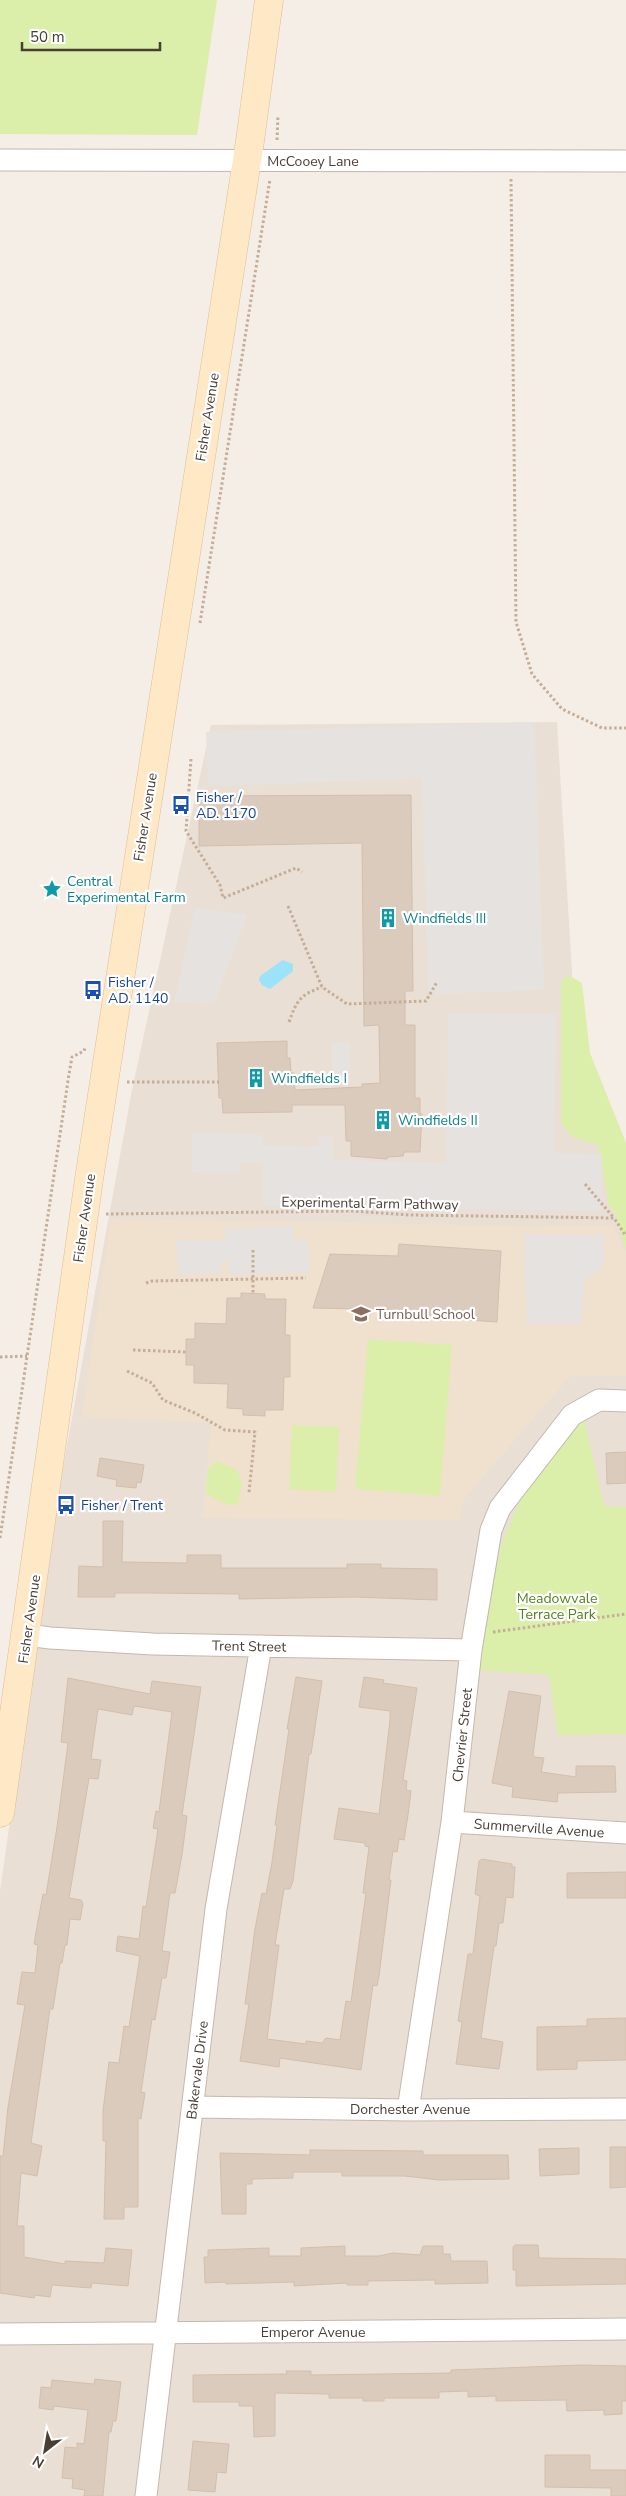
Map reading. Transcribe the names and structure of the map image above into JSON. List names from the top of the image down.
{
  "streets": {
    "main road": ["Fisher Avenue"],
    "street": [
      "McCooey Lane",
      "Trent Street",
      "Chevrier Street",
      "Summerville Avenue",
      "Bakervale Drive",
      "Dorchester Avenue",
      "Emperor Avenue"
    ],
    "path": ["Experimental Farm Pathway"]
  },
  "crossings": [
    ["McCooey Lane", "Fisher Avenue"],
    ["Fisher Avenue", "Trent Street"],
    ["Trent Street", "Chevrier Street"],
    ["Trent Street", "Bakervale Drive"],
    ["Chevrier Street", "Summerville Avenue"],
    ["Chevrier Street", "Dorchester Avenue"],
    ["Bakervale Drive", "Dorchester Avenue"],
    ["Bakervale Drive", "Emperor Avenue"]
  ],
  "parks": ["Meadowvale Terrace Park"],
  "places": {
    "bus stop": ["Fisher / AD. 1170", "Fisher / AD. 1140", "Fisher / Trent"],
    "place": ["Central Experimental Farm"],
    "building": ["Windfields III", "Windfields I", "Windfields II"],
    "school or university": ["Turnbull School"]
  },
  "scale_bar": "50 m",
  "north": "bottom left"
}
